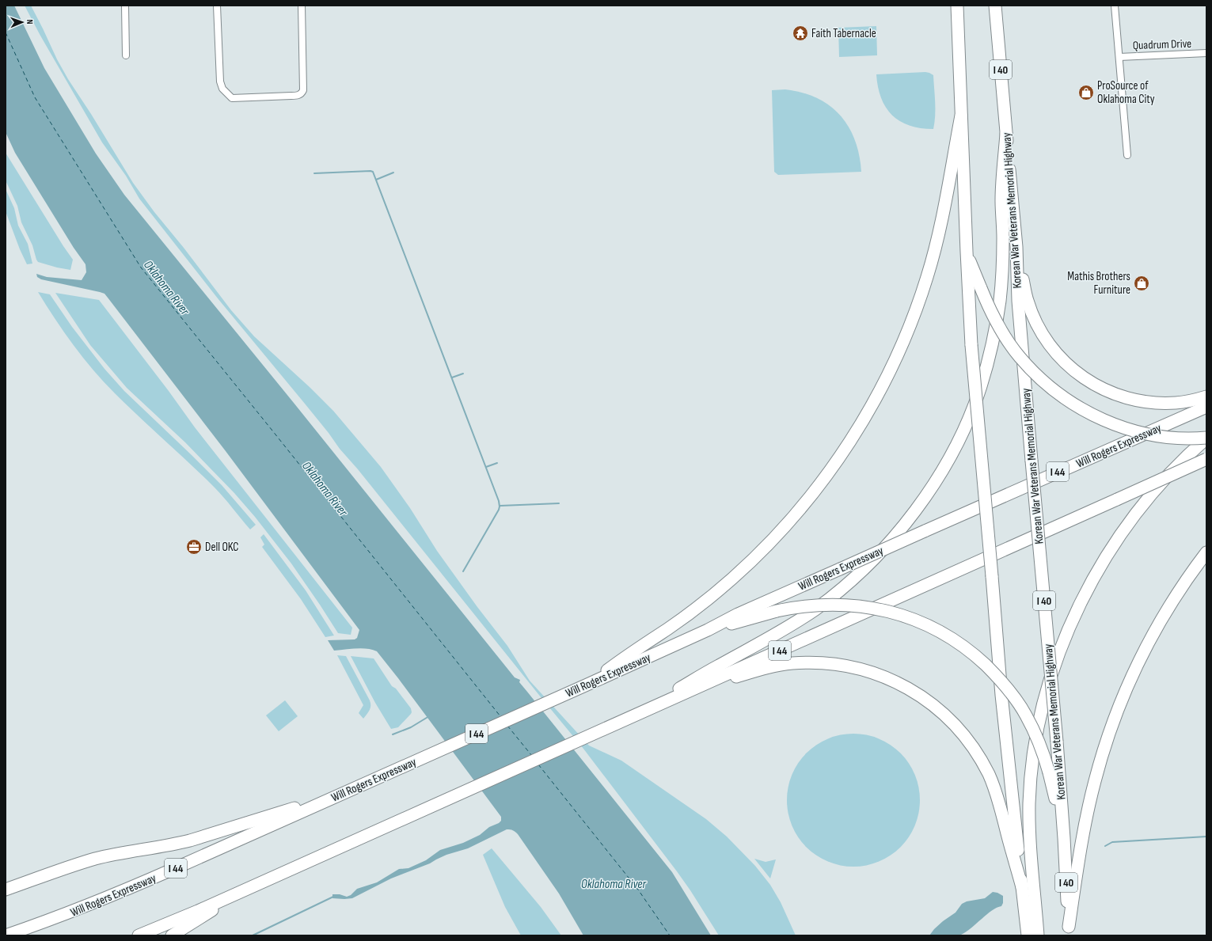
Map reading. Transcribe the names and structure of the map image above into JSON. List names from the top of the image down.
{
  "streets": {
    "highway": [
      "I 40",
      "Korean War Veterans Memorial Highway",
      "Will Rogers Expressway",
      "I 44"
    ],
    "street": ["Quadrum Drive"]
  },
  "water": ["Oklahoma River"],
  "places": {
    "temple": ["Faith Tabernacle"],
    "shop": ["ProSource of Oklahoma City", "Mathis Brothers Furniture"],
    "office": ["Dell OKC"]
  },
  "north": "right"
}
